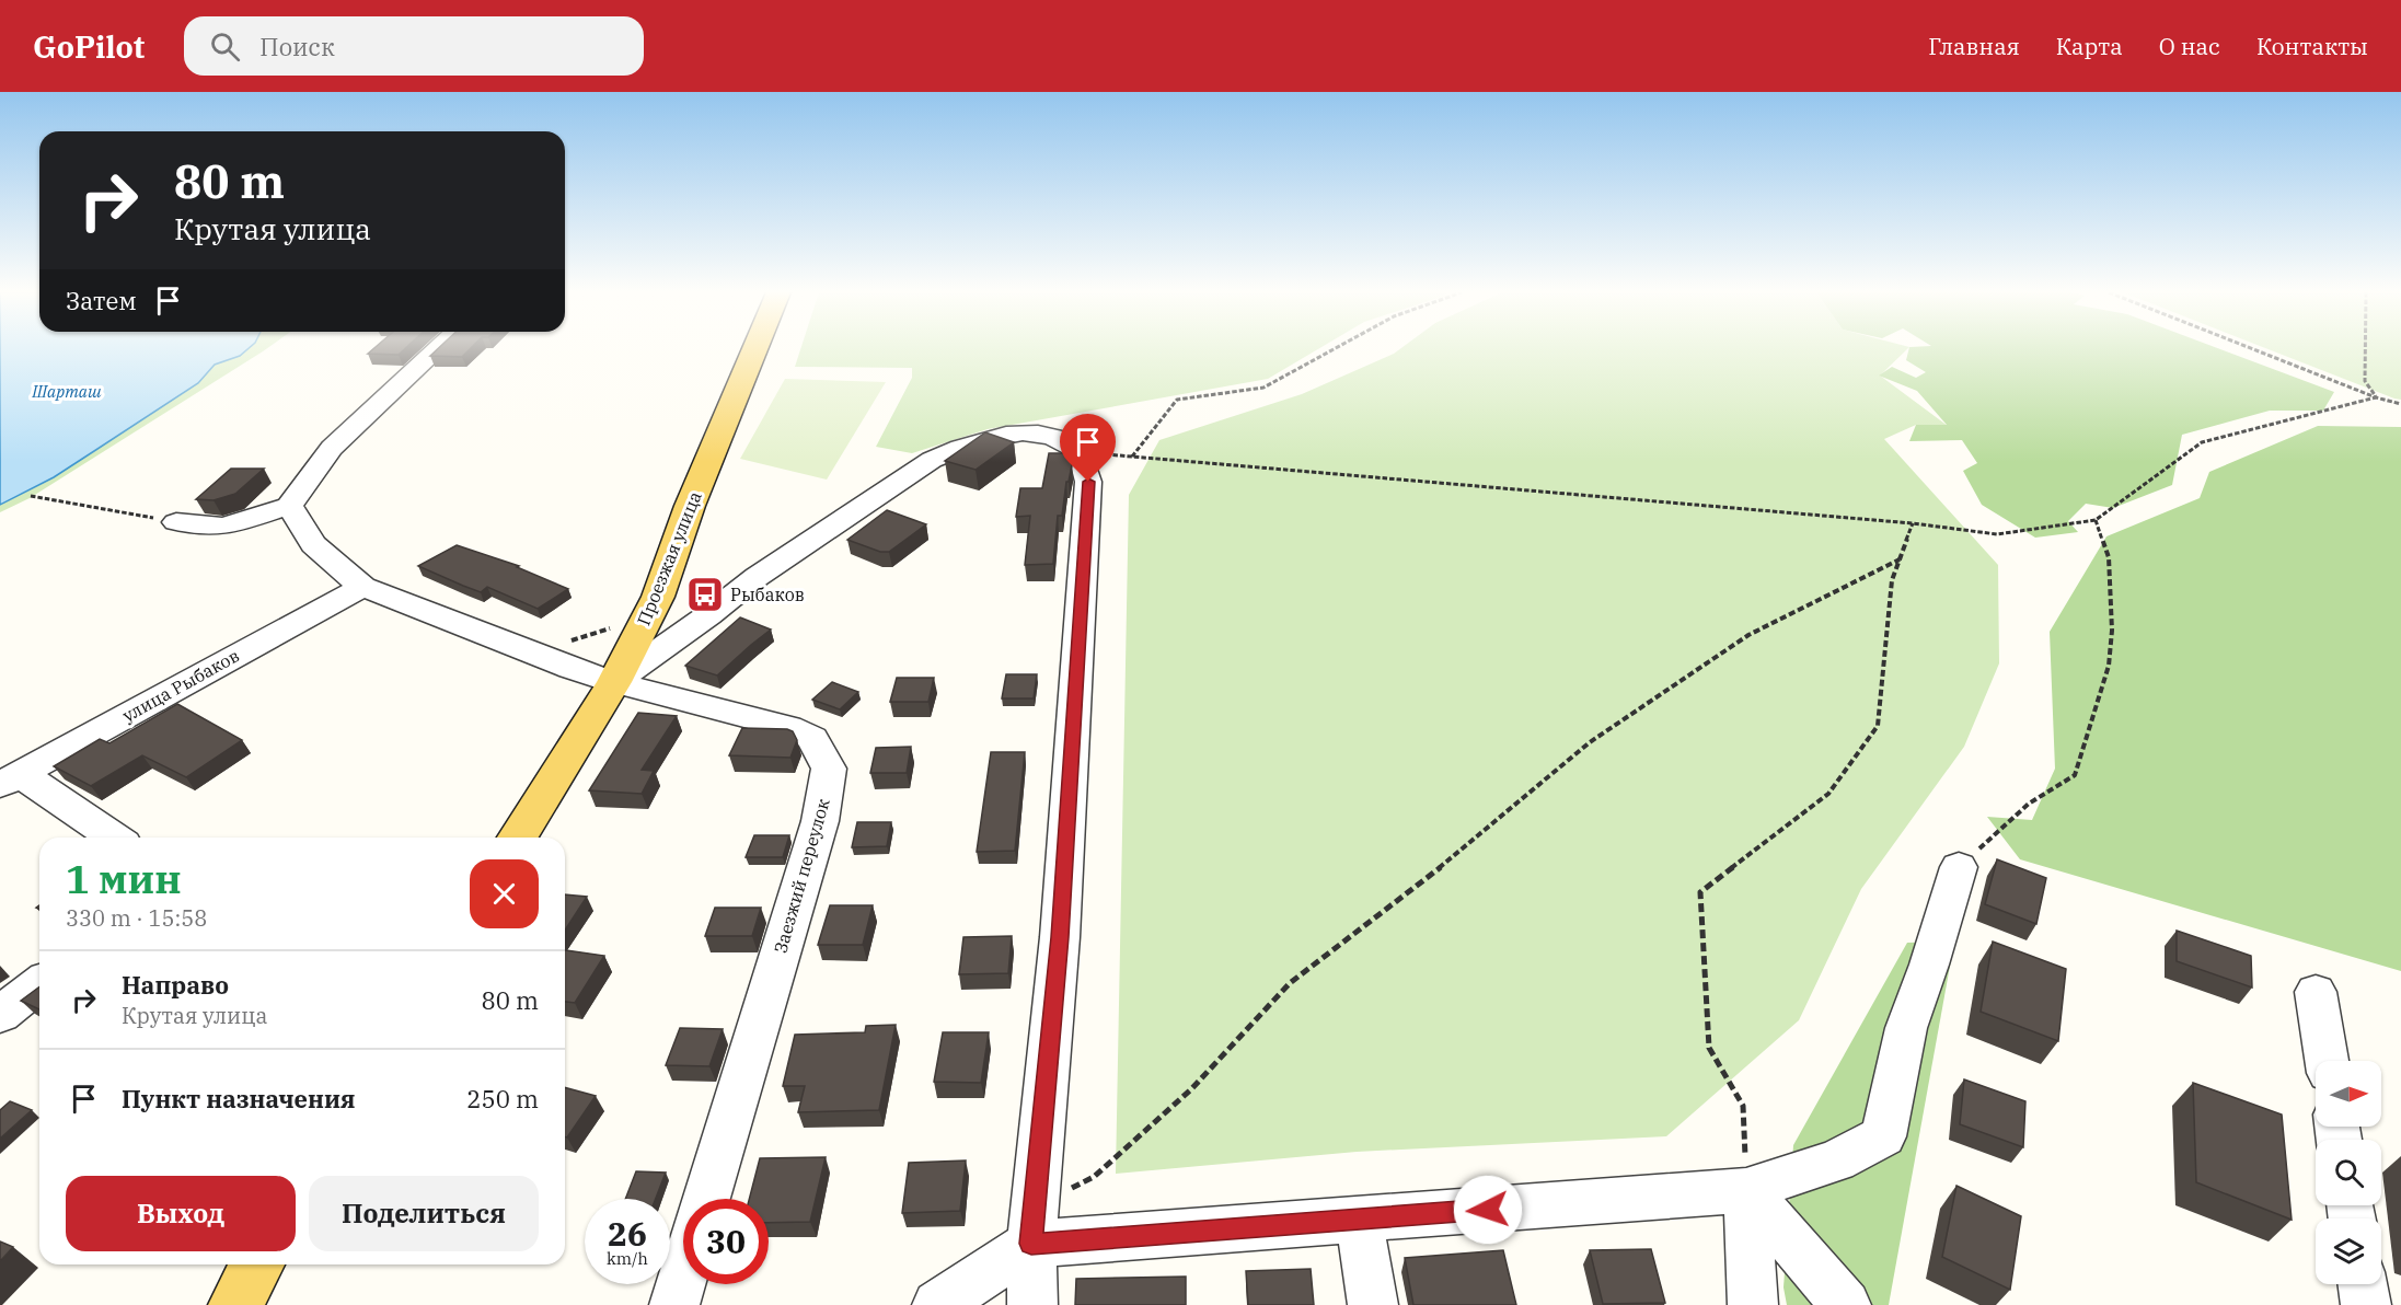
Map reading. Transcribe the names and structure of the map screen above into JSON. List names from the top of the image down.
{
  "streets": {
    "main road": ["Проезжая улица"],
    "street": ["улица Рыбаков", "Заезжий переулок"]
  },
  "crossings": [
    ["Проезжая улица", "Заезжий переулок"],
    ["улица Рыбаков", "Заезжий переулок"]
  ],
  "water": ["Шарташ"],
  "places": {
    "bus stop": ["Рыбаков"]
  },
  "north": "right",
  "page": {
    "header": "GoPilot",
    "search": "Поиск",
    "nav": [
      "Главная",
      "Карта",
      "О нас",
      "Контакты"
    ],
    "turn": ["80 m", "Крутая улица"],
    "then": "Затем",
    "heading": ["1 мин", "330 m · 15:58"],
    "list": [
      {
        "name": "Направо",
        "note": "Крутая улица",
        "value": "80 m"
      },
      {
        "name": "Пункт назначения",
        "value": "250 m"
      }
    ],
    "buttons": ["Выход", "Поделиться"],
    "speed": "26 km/h",
    "limit": "30"
  }
}
